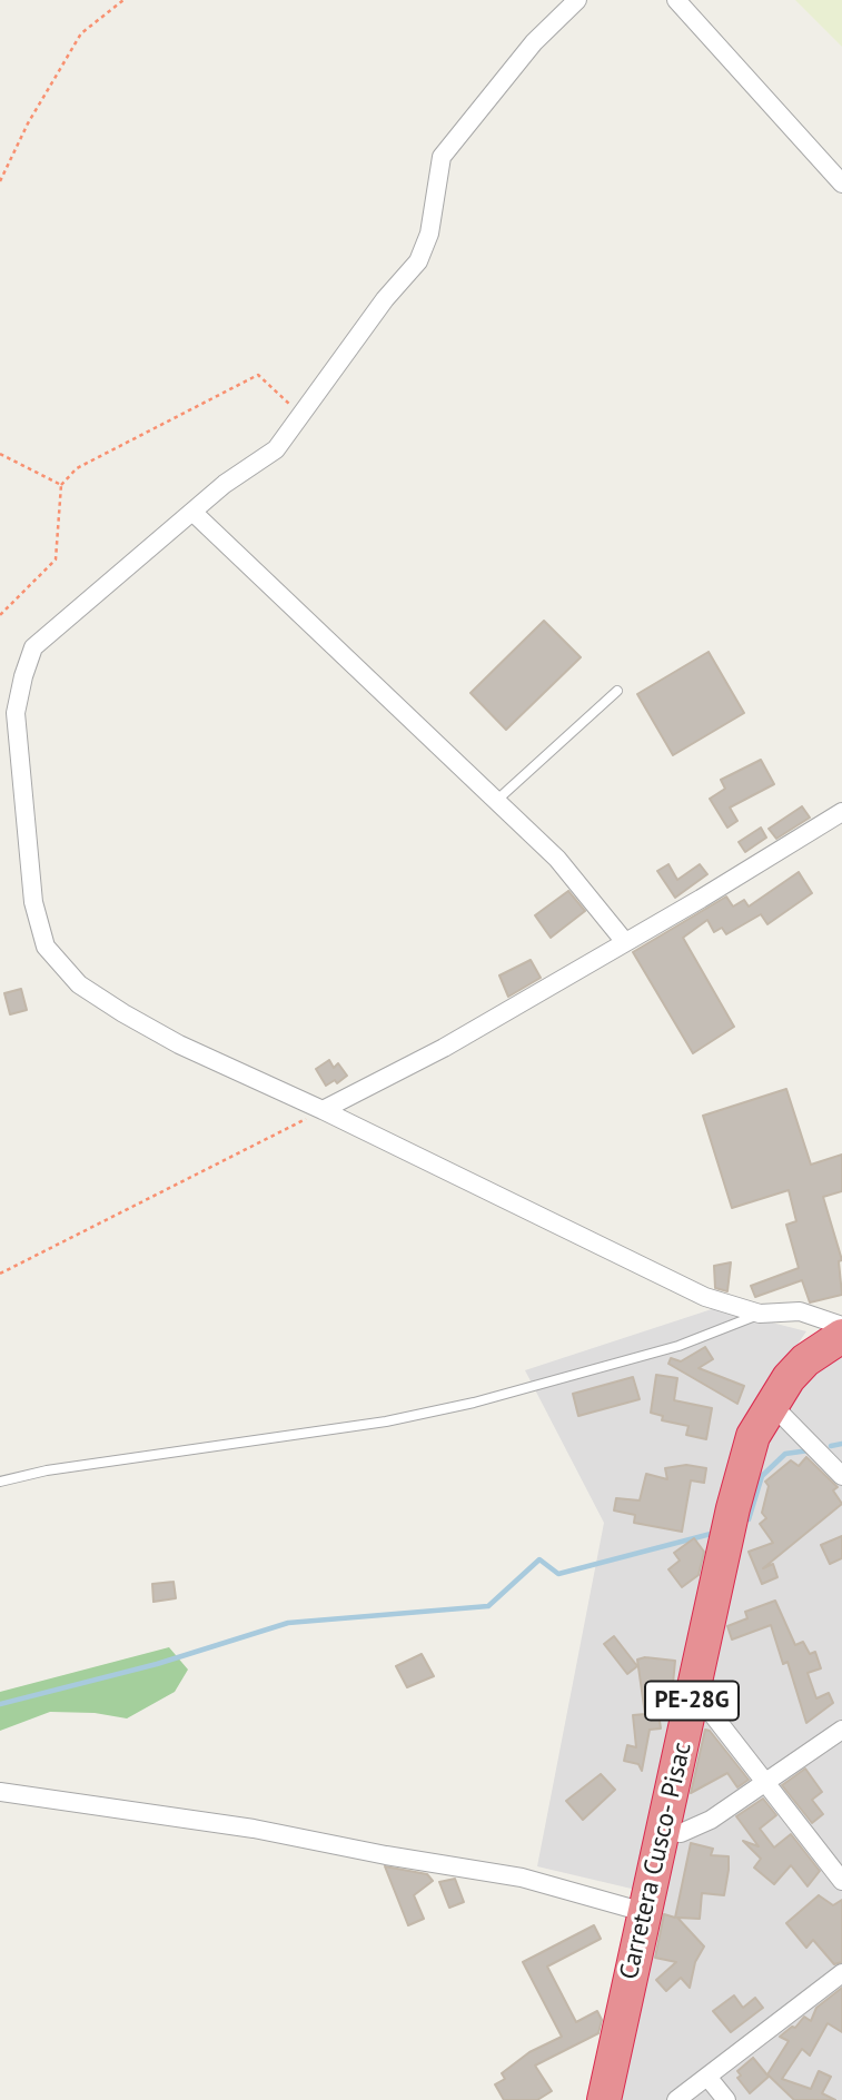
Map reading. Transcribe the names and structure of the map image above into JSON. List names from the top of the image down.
{
  "streets": {
    "highway": ["PE-28G", "Carretera Cusco- Pisac"]
  }
}
